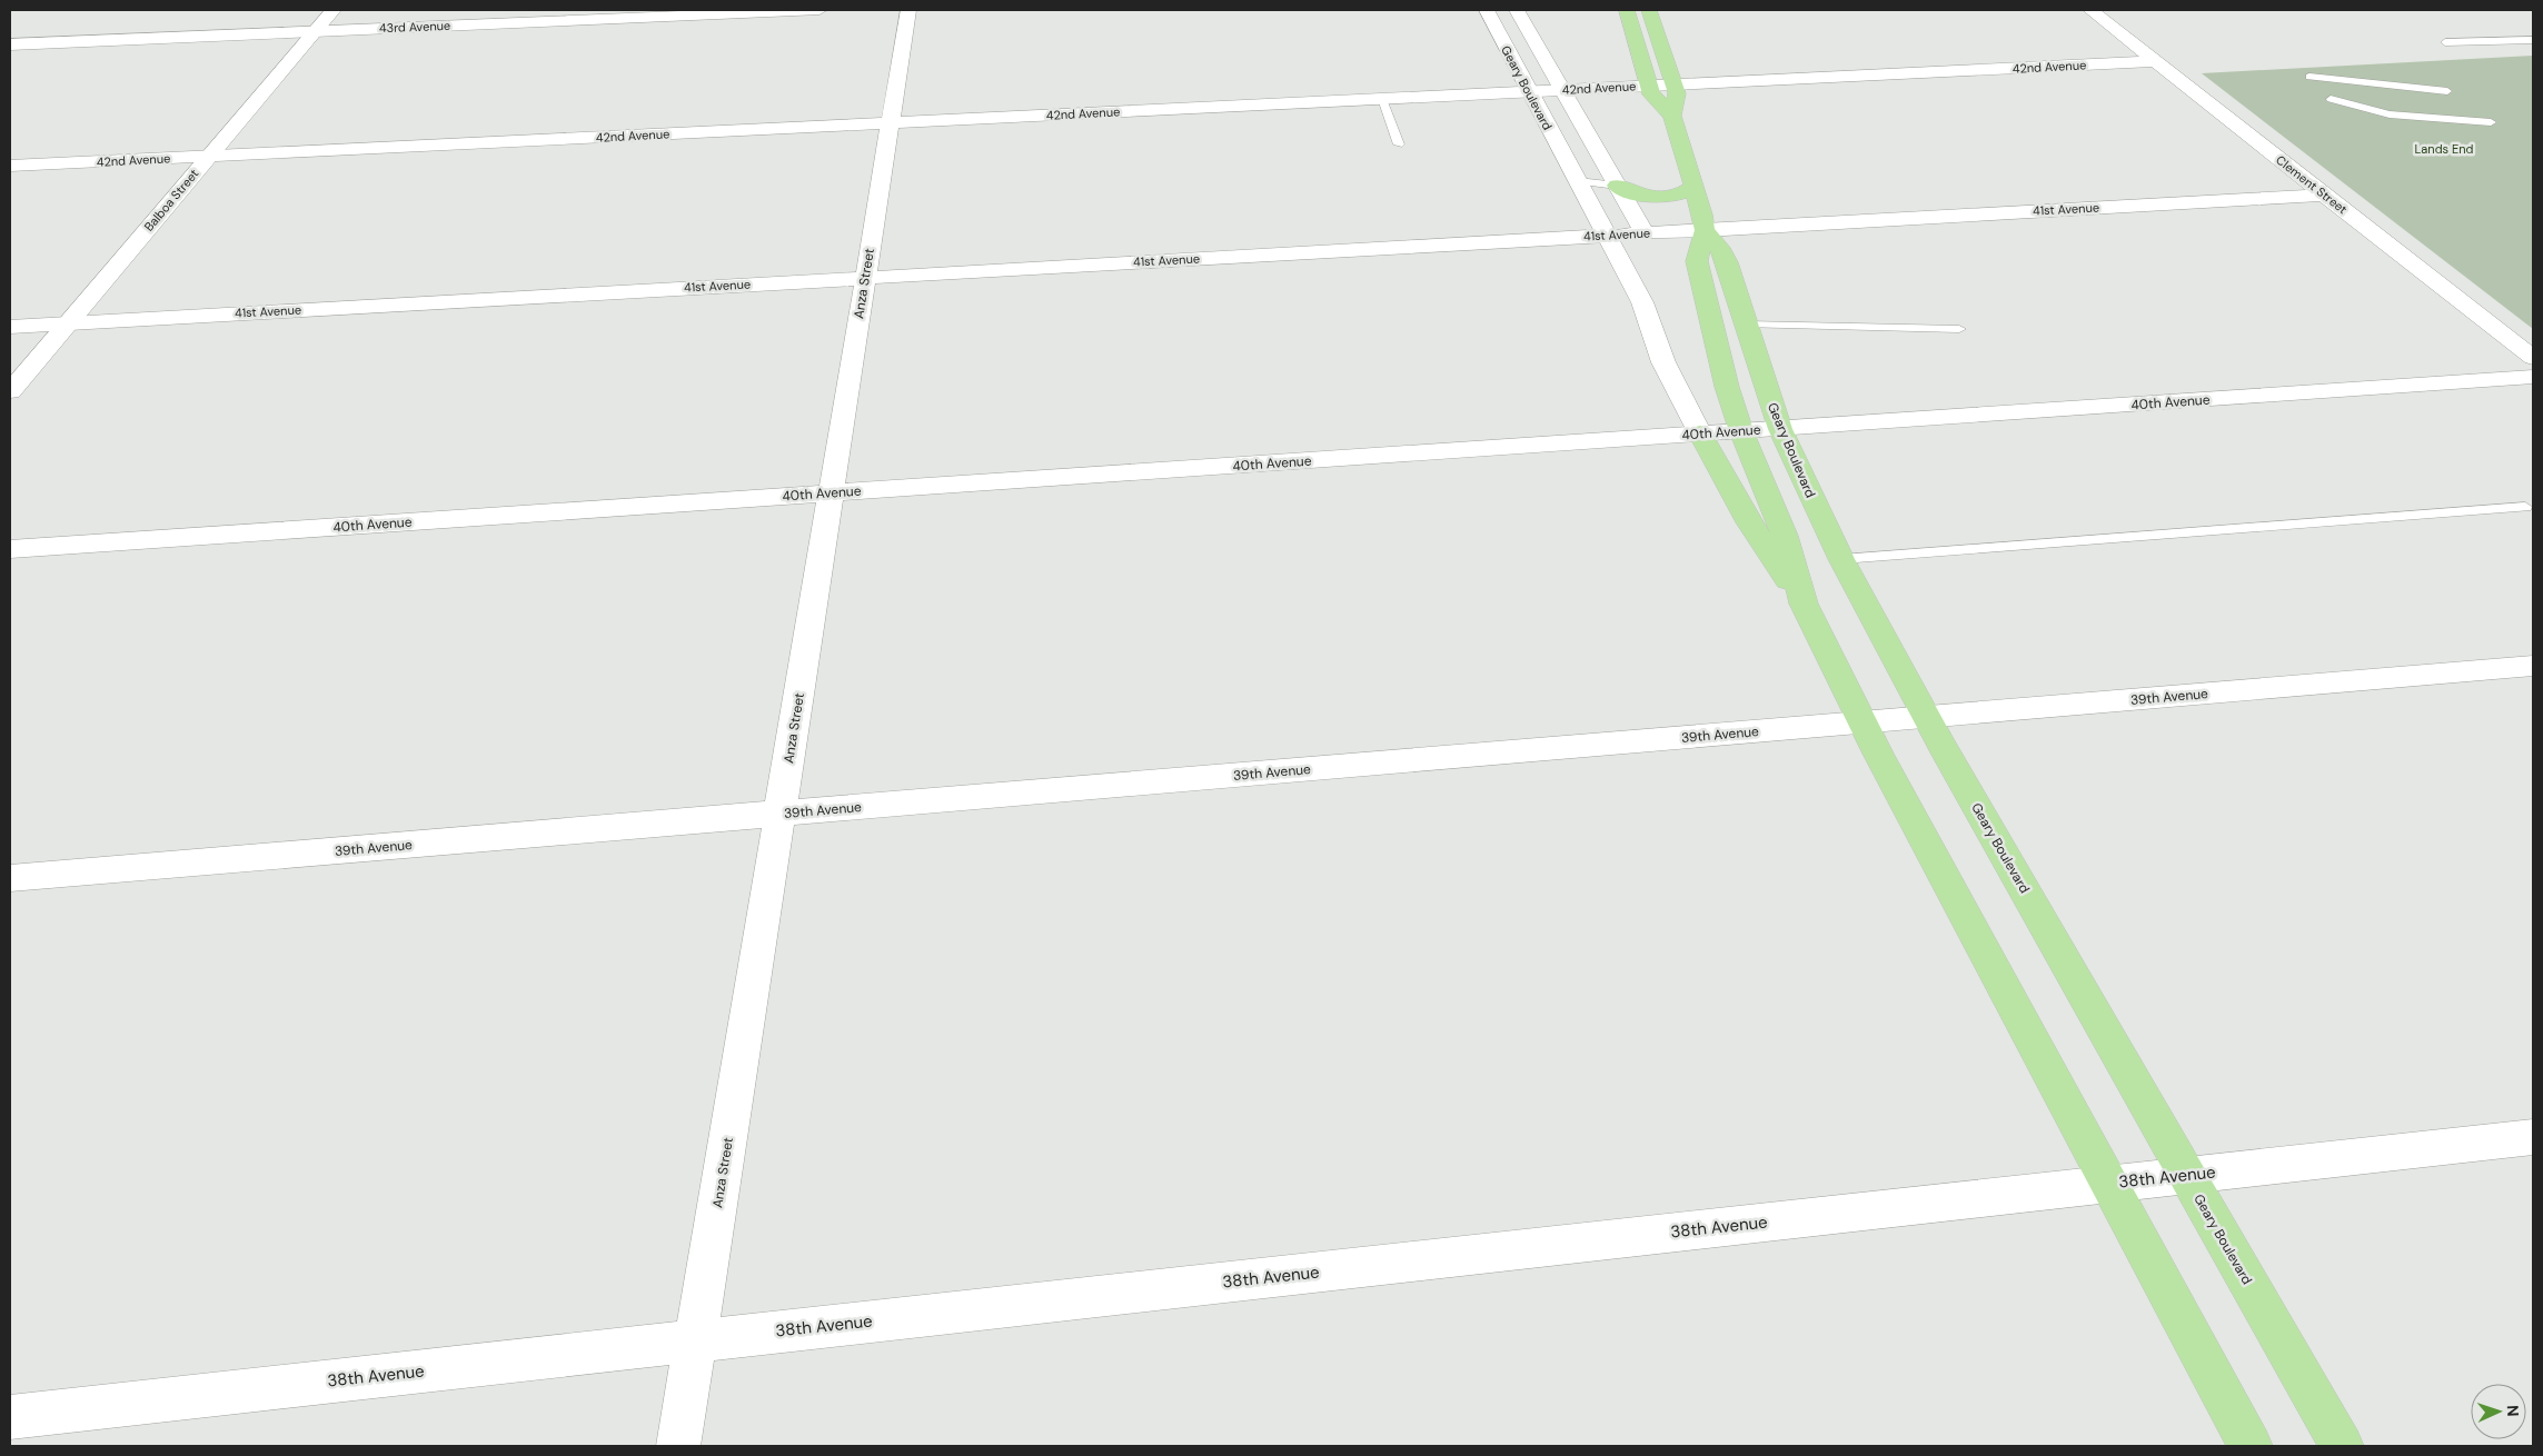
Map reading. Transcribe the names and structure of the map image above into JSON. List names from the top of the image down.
{
  "streets": {
    "main road": ["Geary Boulevard"],
    "street": [
      "43rd Avenue",
      "42nd Avenue",
      "Clement Street",
      "Balboa Street",
      "41st Avenue",
      "Anza Street",
      "40th Avenue",
      "39th Avenue",
      "38th Avenue"
    ]
  },
  "crossings": [
    ["43rd Avenue", "Balboa Street"],
    ["42nd Avenue", "Geary Boulevard"],
    ["42nd Avenue", "Clement Street"],
    ["42nd Avenue", "Balboa Street"],
    ["42nd Avenue", "Anza Street"],
    ["Geary Boulevard", "41st Avenue"],
    ["Geary Boulevard", "40th Avenue"],
    ["Geary Boulevard", "39th Avenue"],
    ["Geary Boulevard", "38th Avenue"],
    ["Clement Street", "41st Avenue"],
    ["Balboa Street", "41st Avenue"],
    ["41st Avenue", "Anza Street"],
    ["Anza Street", "40th Avenue"],
    ["Anza Street", "39th Avenue"],
    ["Anza Street", "38th Avenue"]
  ],
  "parks": ["Lands End"],
  "north": "right"
}
